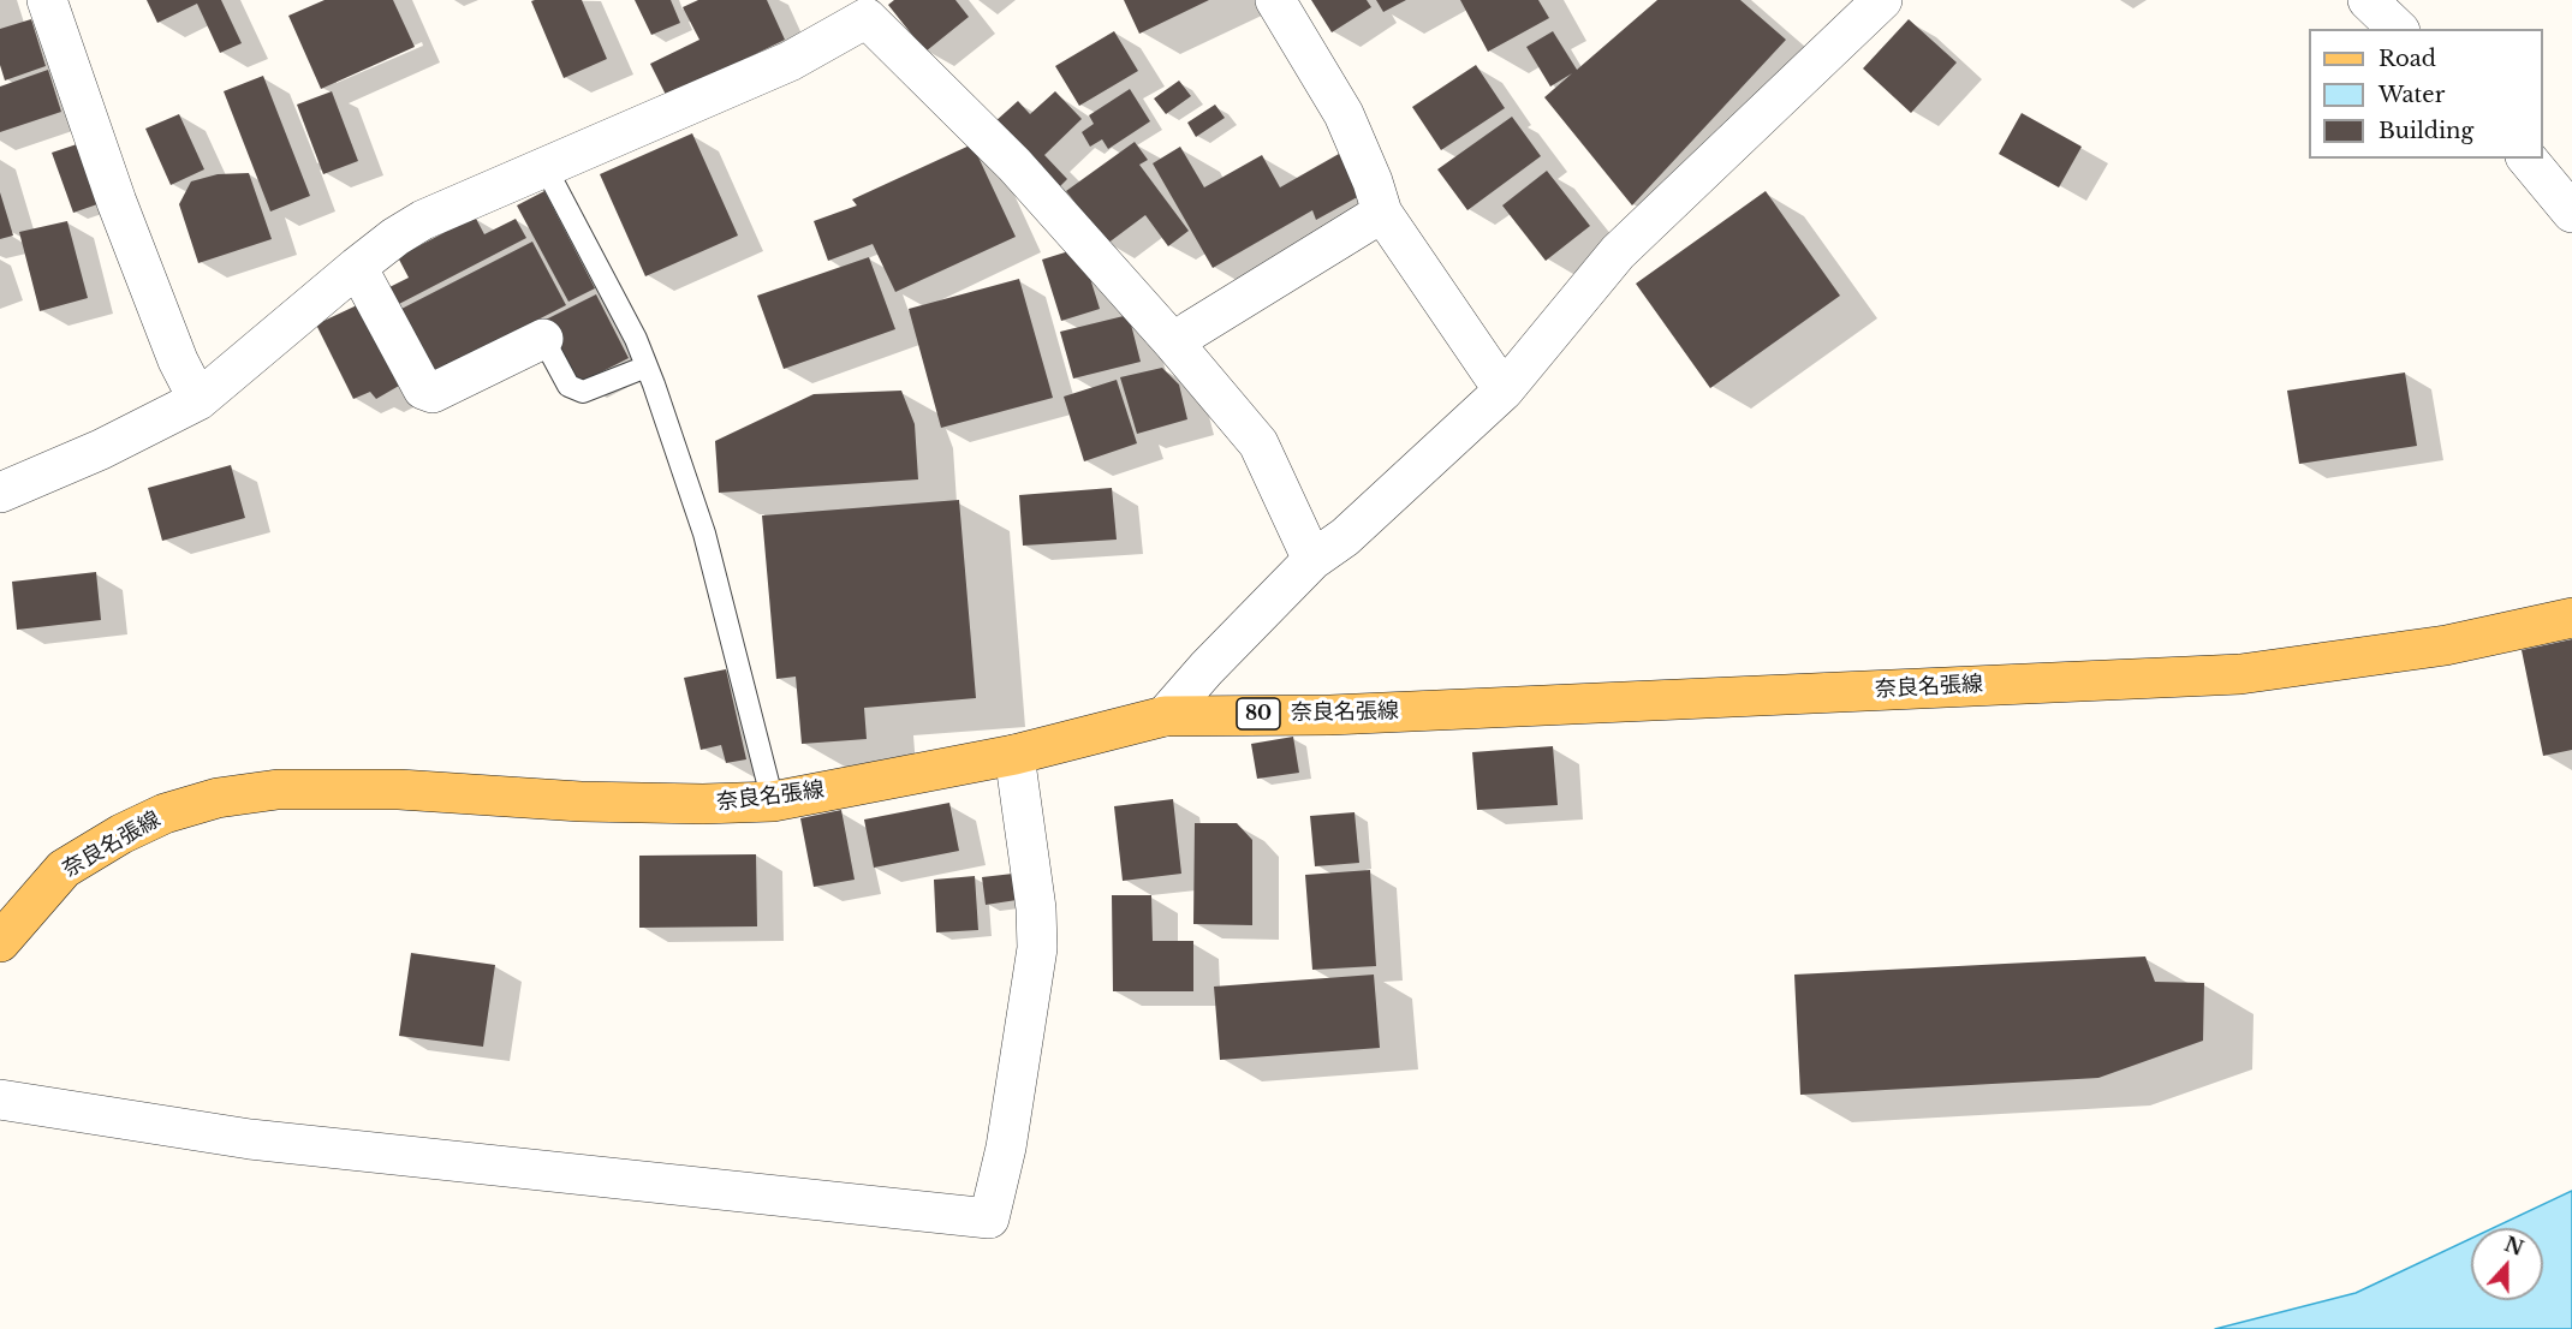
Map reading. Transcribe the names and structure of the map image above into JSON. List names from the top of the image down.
{
  "streets": {
    "main road": ["奈良名張線", "80"]
  },
  "legend": ["Road", "Water", "Building"],
  "north": "top"
}
